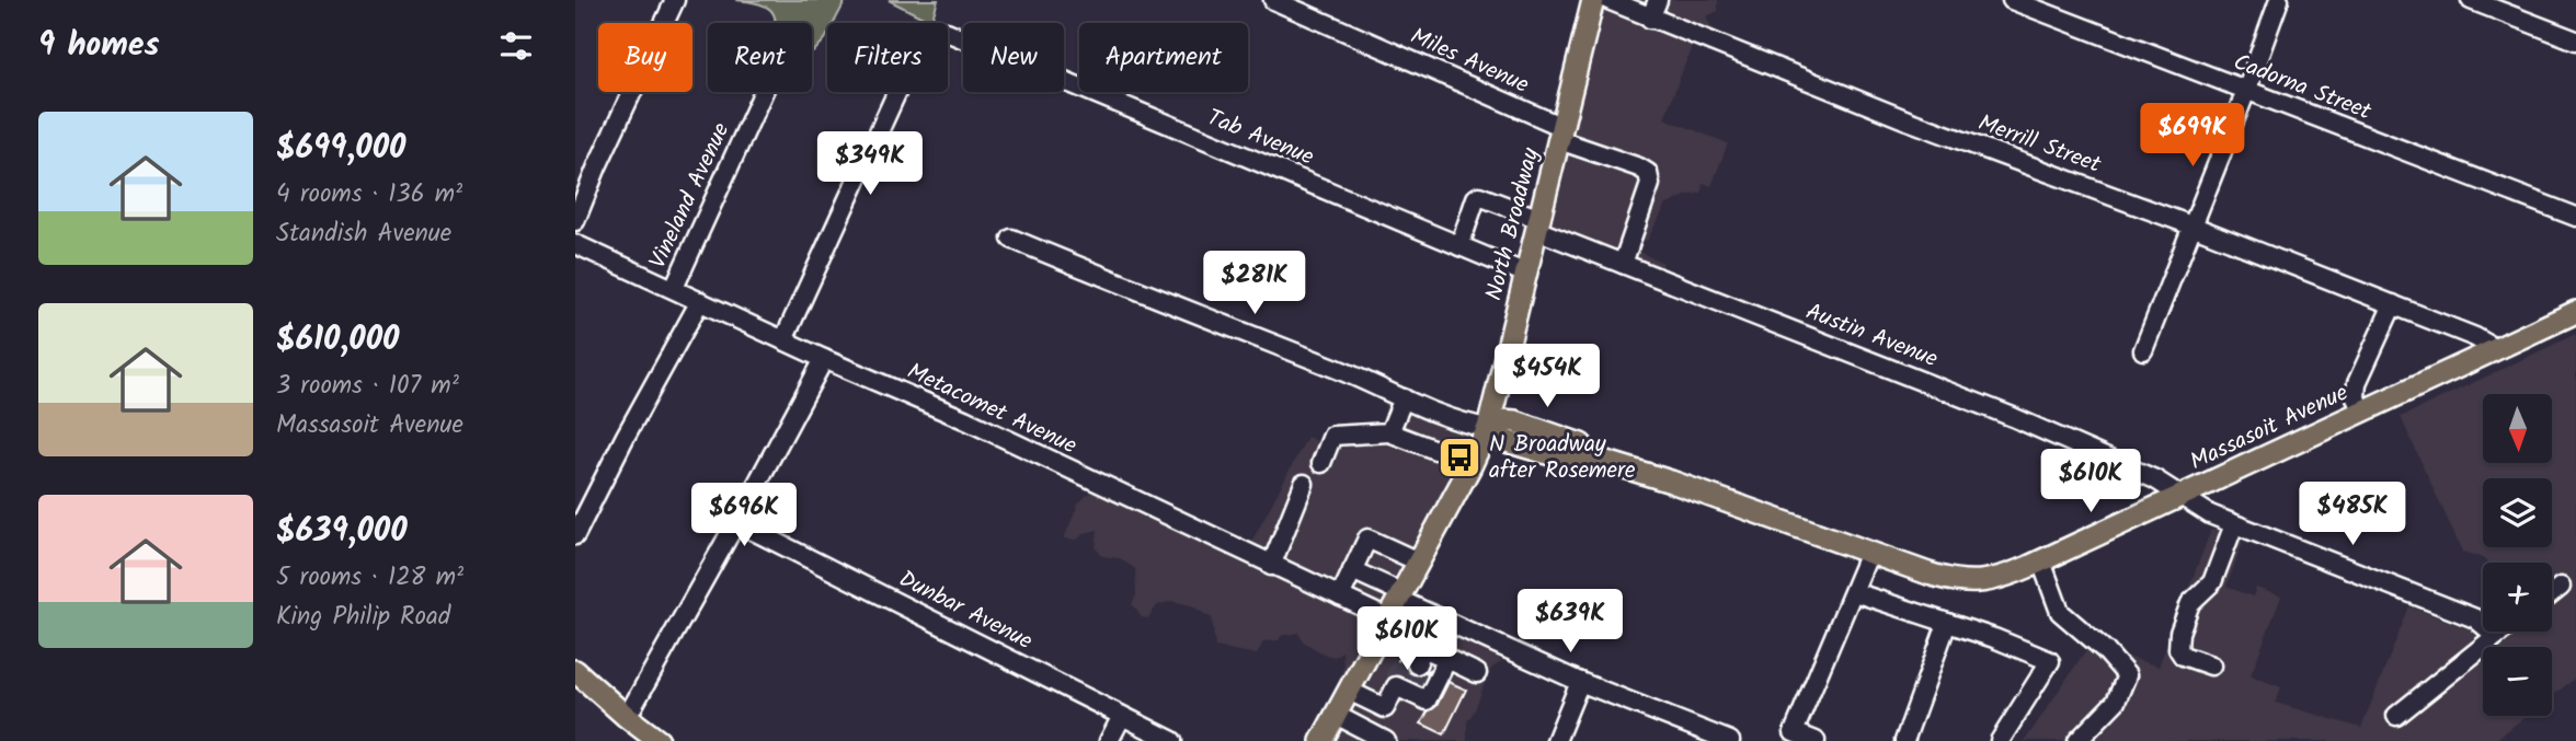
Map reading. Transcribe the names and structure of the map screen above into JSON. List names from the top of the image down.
{
  "streets": {
    "main road": ["North Broadway", "Massasoit Avenue"],
    "street": [
      "Miles Avenue",
      "Cadorna Street",
      "Tab Avenue",
      "Merrill Street",
      "Vineland Avenue",
      "Austin Avenue",
      "Metacomet Avenue",
      "Dunbar Avenue"
    ]
  },
  "crossings": [
    ["Miles Avenue", "North Broadway"],
    ["Miles Avenue", "Austin Avenue"],
    ["Tab Avenue", "North Broadway"],
    ["Tab Avenue", "Austin Avenue"],
    ["Tab Avenue", "Metacomet Avenue"],
    ["Merrill Street", "Massasoit Avenue"],
    ["Vineland Avenue", "Metacomet Avenue"],
    ["North Broadway", "Austin Avenue"],
    ["North Broadway", "Metacomet Avenue"],
    ["North Broadway", "Massasoit Avenue"],
    ["Austin Avenue", "Massasoit Avenue"]
  ],
  "places": {
    "bus stop": ["N Broadway after Rosemere"]
  },
  "north": "bottom",
  "page": {
    "heading": "9 homes",
    "chip": [
      "Buy",
      "Rent",
      "Filters",
      "New",
      "Apartment"
    ],
    "list": [
      {
        "name": "$699,000",
        "note": "4 rooms · 136 m² · Standish Avenue"
      },
      {
        "name": "$610,000",
        "note": "3 rooms · 107 m² · Massasoit Avenue"
      },
      {
        "name": "$639,000",
        "note": "5 rooms · 128 m² · King Philip Road"
      }
    ],
    "price": [
      "$699K",
      "$349K",
      "$281K",
      "$454K",
      "$610K",
      "$485K",
      "$696K",
      "$639K",
      "$610K"
    ],
    "map_buttons": ["+", "−"]
  }
}
